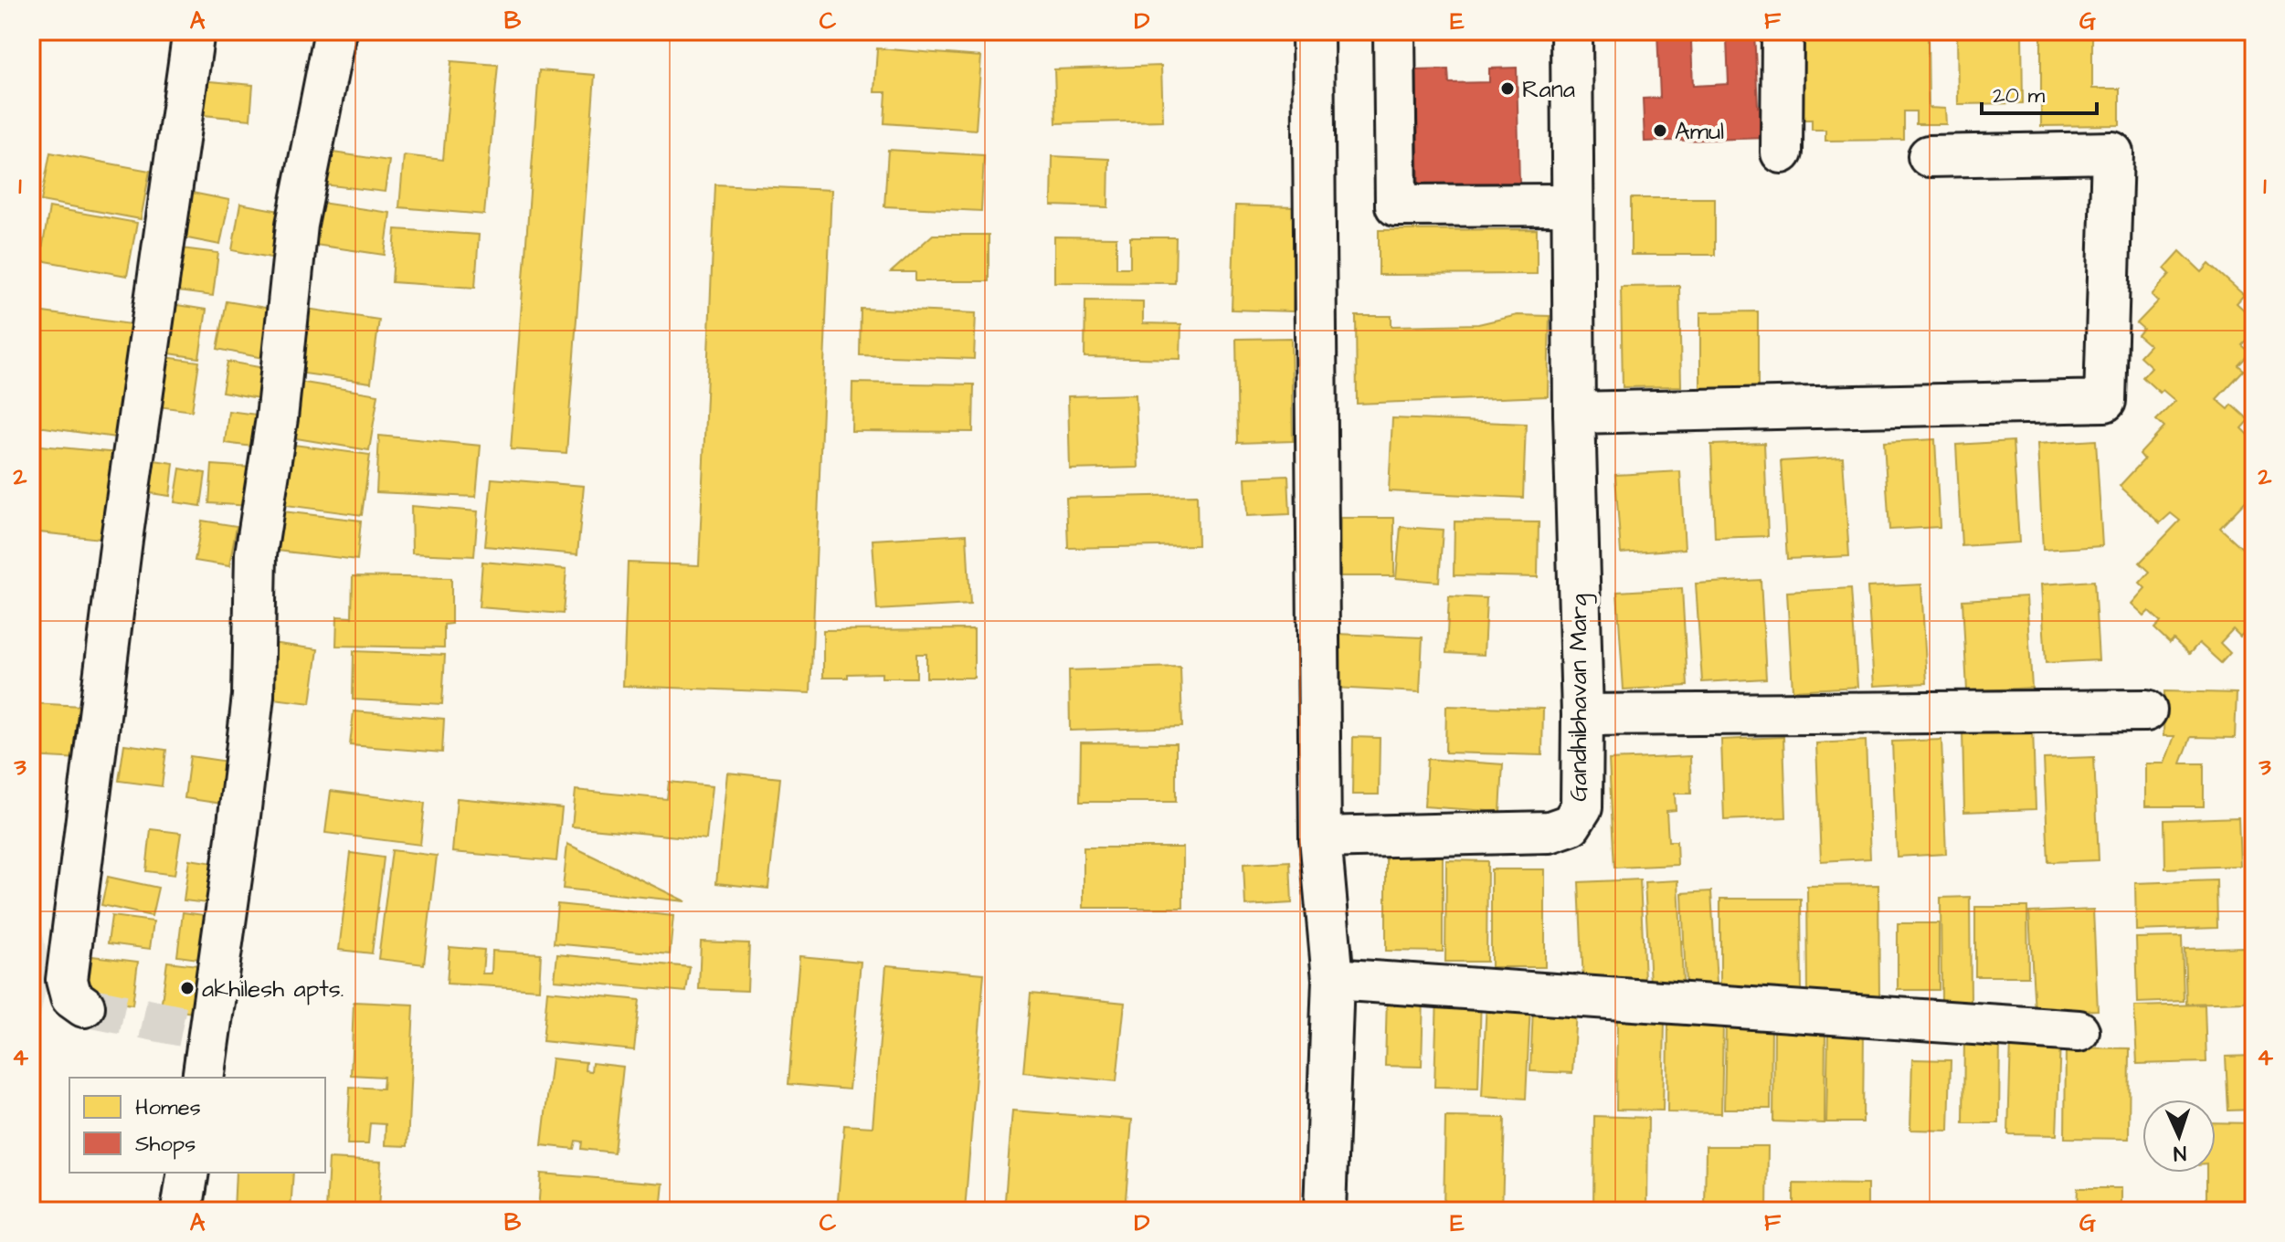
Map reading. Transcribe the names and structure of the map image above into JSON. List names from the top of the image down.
{
  "streets": {
    "street": ["Gandhibhavan Marg"]
  },
  "places": ["Rana", "Amul", "akhilesh apts."],
  "legend": ["Homes", "Shops"],
  "scale_bar": "20 m",
  "north": "bottom",
  "grid": {
    "columns": [
      "A",
      "B",
      "C",
      "D",
      "E",
      "F",
      "G"
    ],
    "rows": [
      "1",
      "2",
      "3",
      "4"
    ]
  }
}
